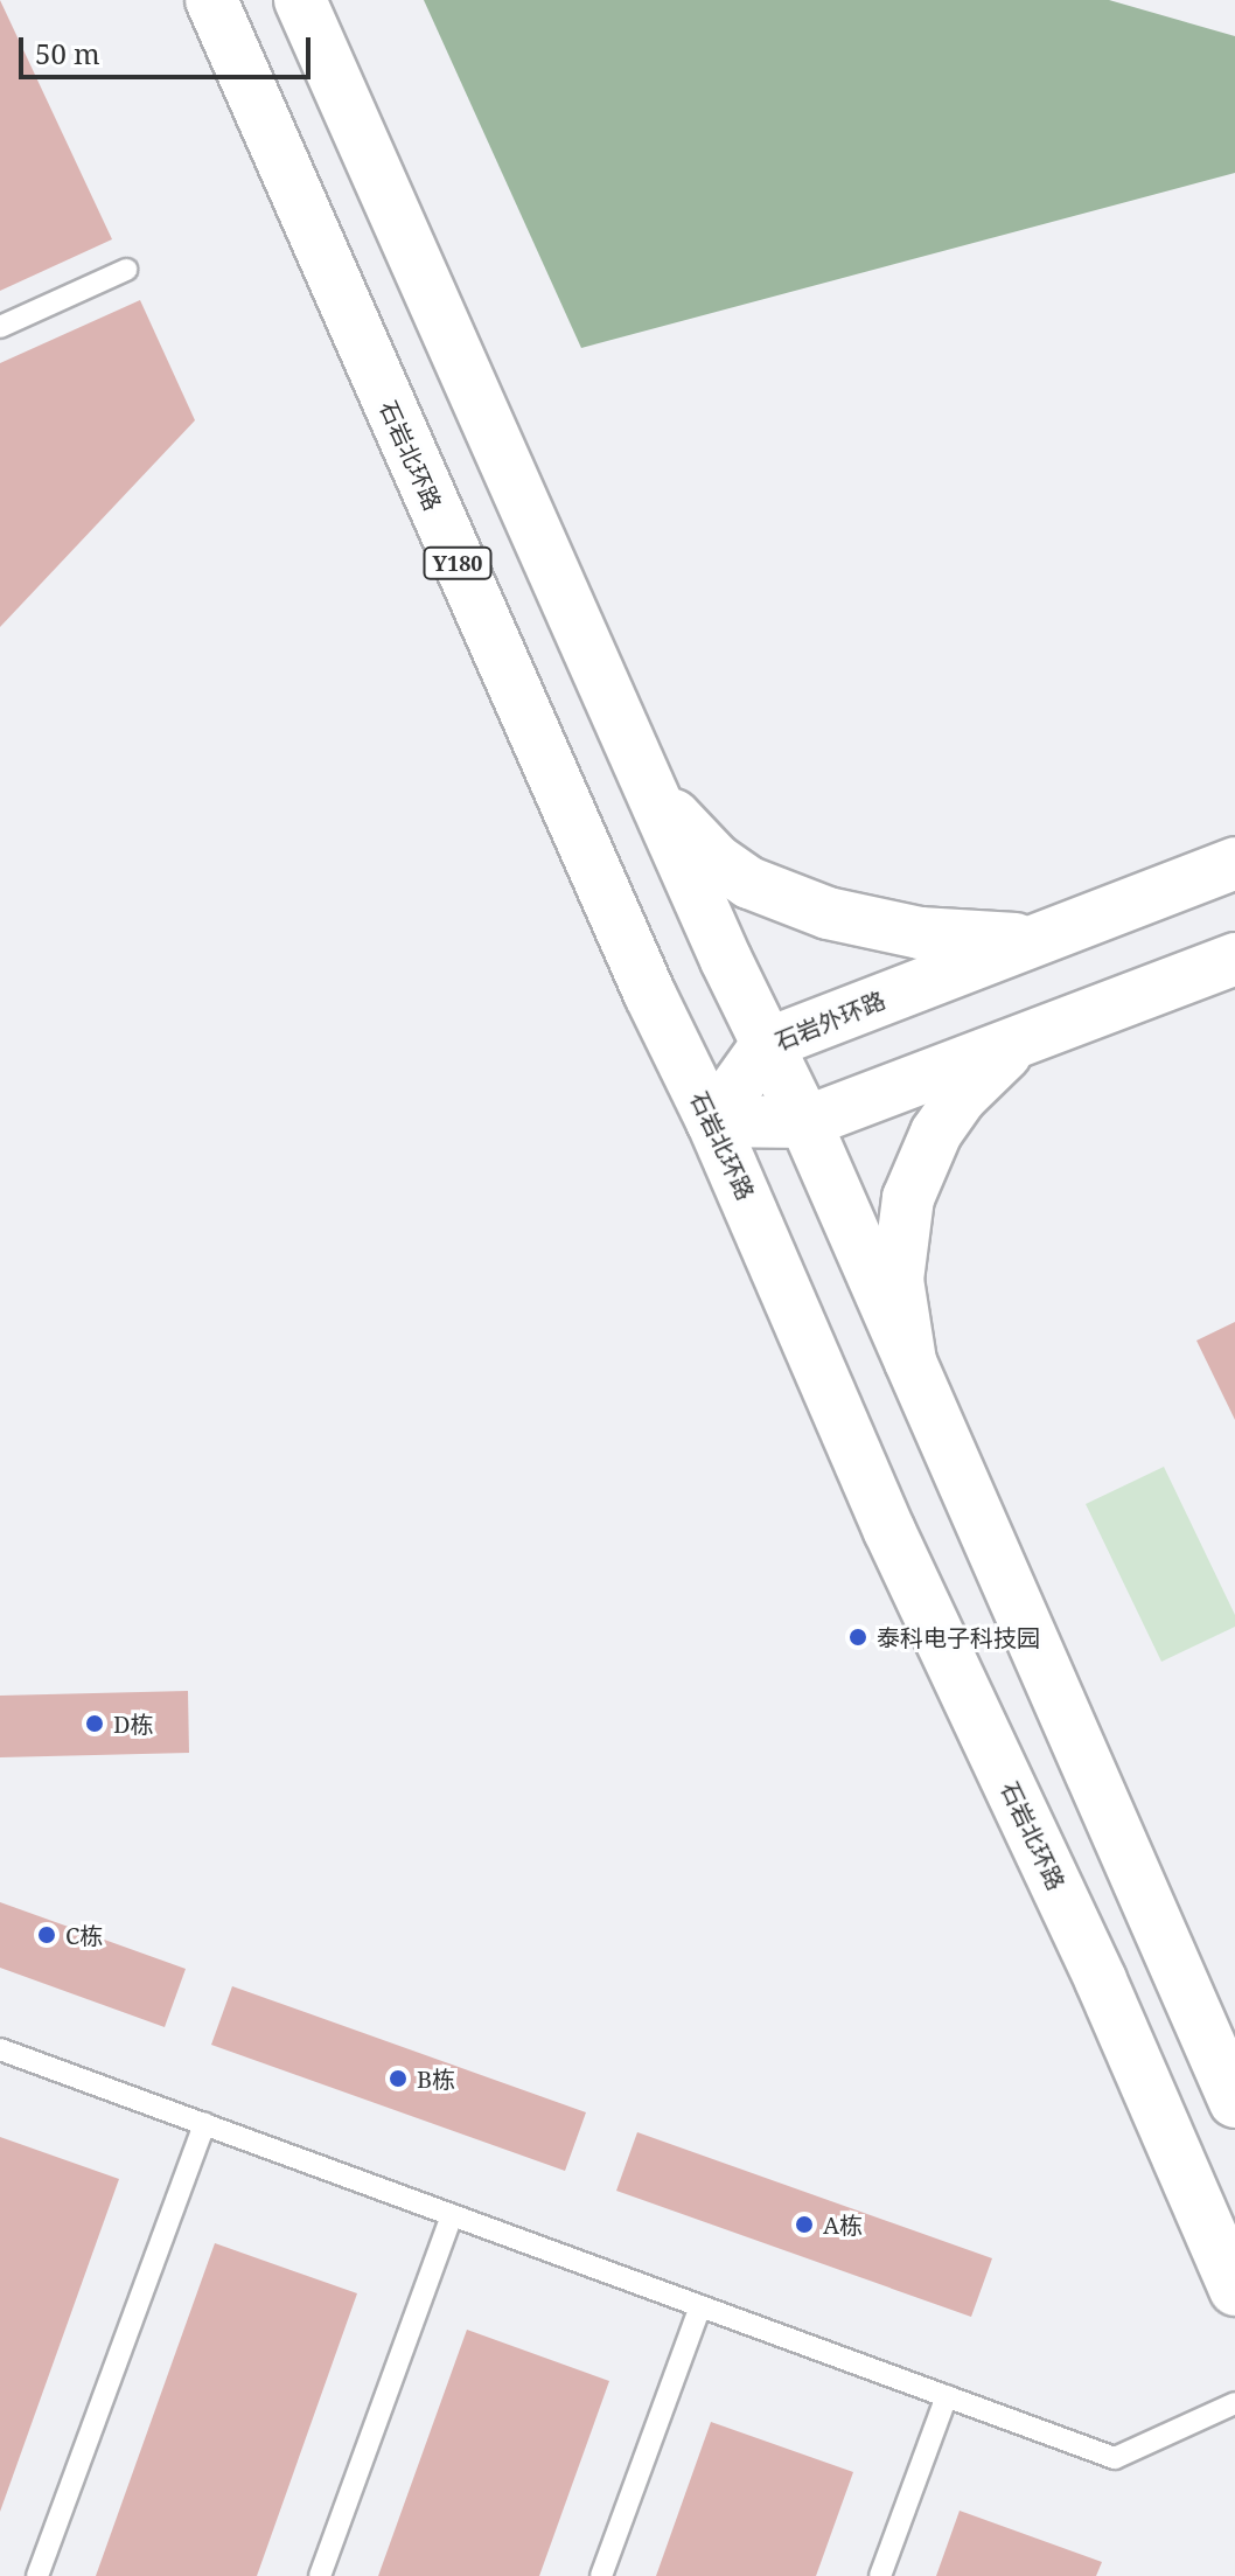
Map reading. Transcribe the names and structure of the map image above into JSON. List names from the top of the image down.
{
  "streets": {
    "main road": ["石岩北环路", "Y180", "石岩外环路"]
  },
  "crossings": [
    ["石岩北环路", "石岩外环路"]
  ],
  "places": [
    "泰科电子科技园",
    "D栋",
    "C栋",
    "B栋",
    "A栋"
  ],
  "scale_bar": "50 m"
}
